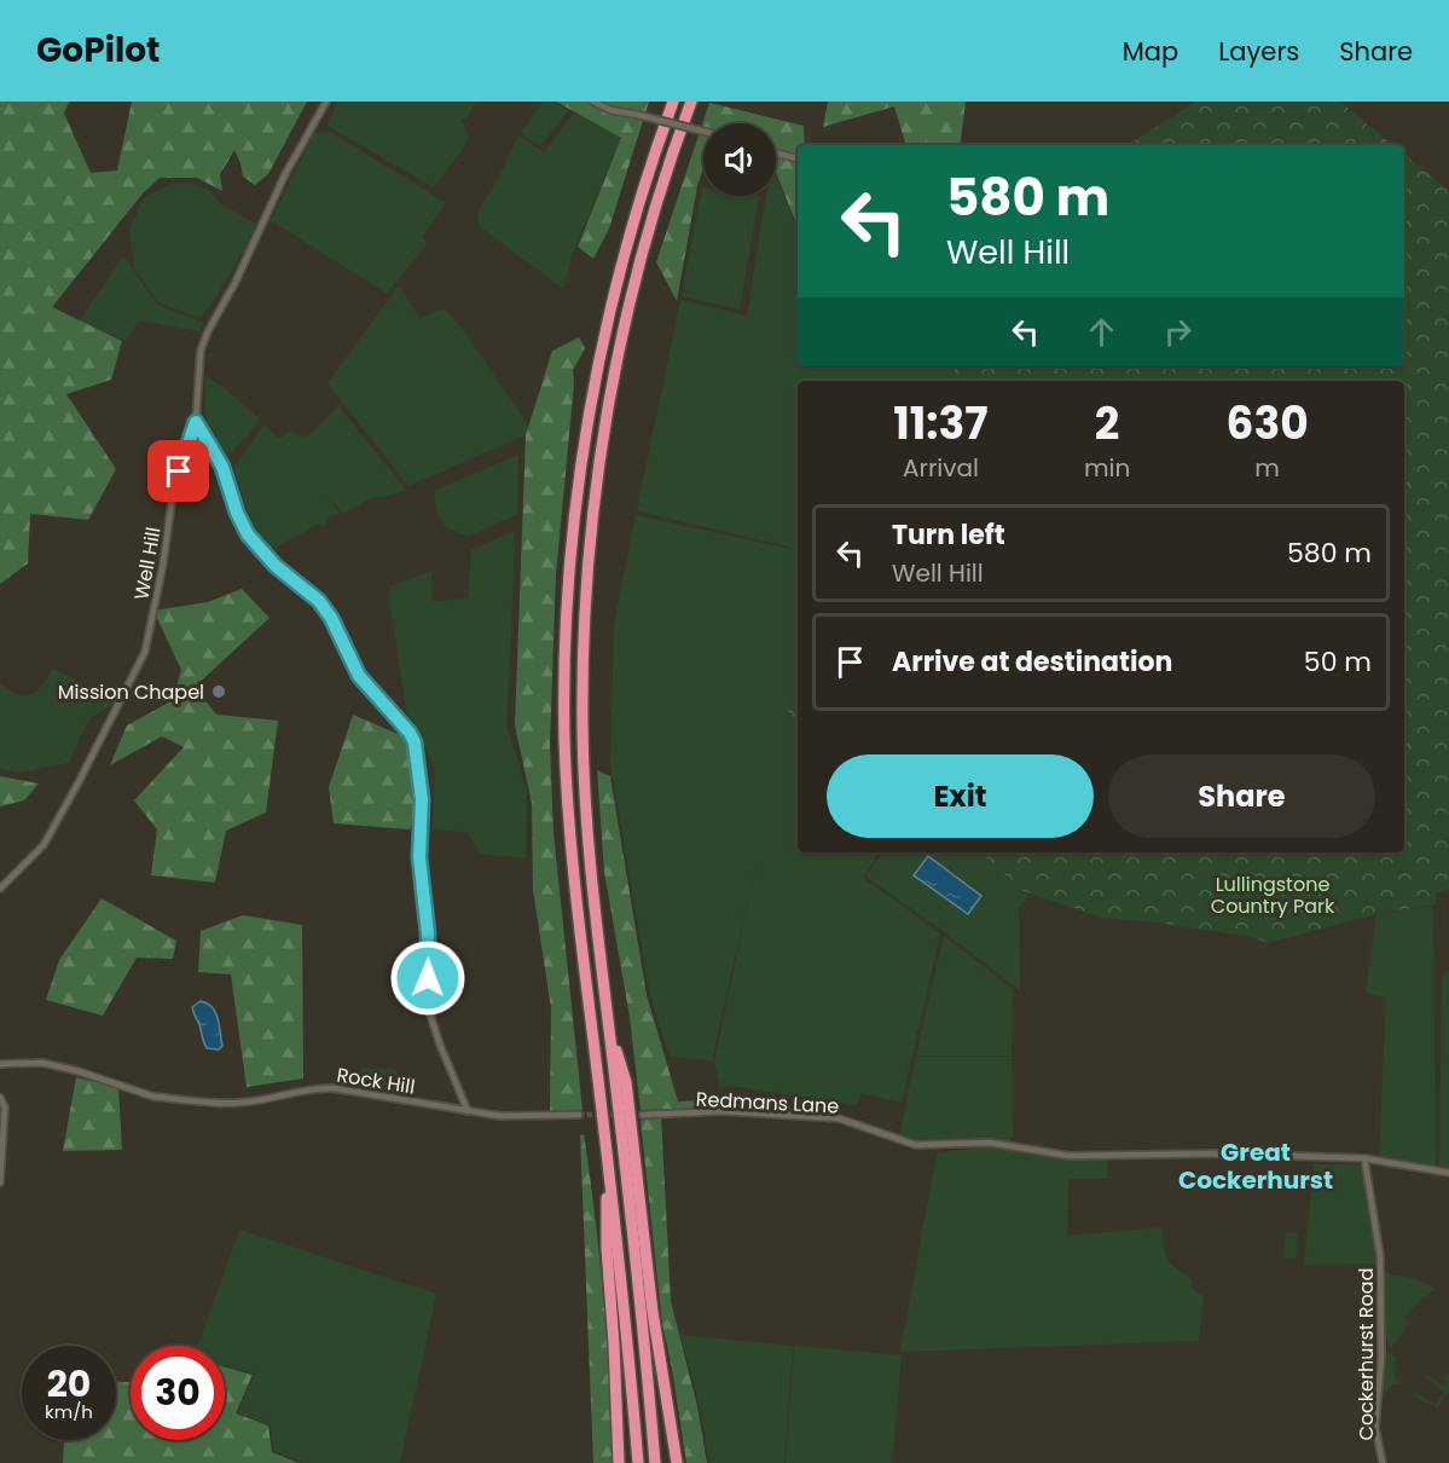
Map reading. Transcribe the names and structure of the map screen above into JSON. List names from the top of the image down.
{
  "streets": {
    "street": [
      "Well Hill",
      "Rock Hill",
      "Redmans Lane",
      "Cockerhurst Road"
    ]
  },
  "crossings": [
    ["Redmans Lane", "Cockerhurst Road"]
  ],
  "districts": ["Great Cockerhurst"],
  "parks": ["Lullingstone Country Park"],
  "places": ["Mission Chapel"],
  "page": {
    "header": "GoPilot",
    "nav": ["Map", "Layers", "Share"],
    "turn": ["580 m", "Well Hill"],
    "eta": [
      "11:37",
      "Arrival",
      "2",
      "min",
      "630",
      "m"
    ],
    "list": [
      {
        "name": "Turn left",
        "note": "Well Hill",
        "value": "580 m"
      },
      {
        "name": "Arrive at destination",
        "value": "50 m"
      }
    ],
    "buttons": ["Exit", "Share"],
    "speed": "20 km/h",
    "limit": "30"
  }
}
